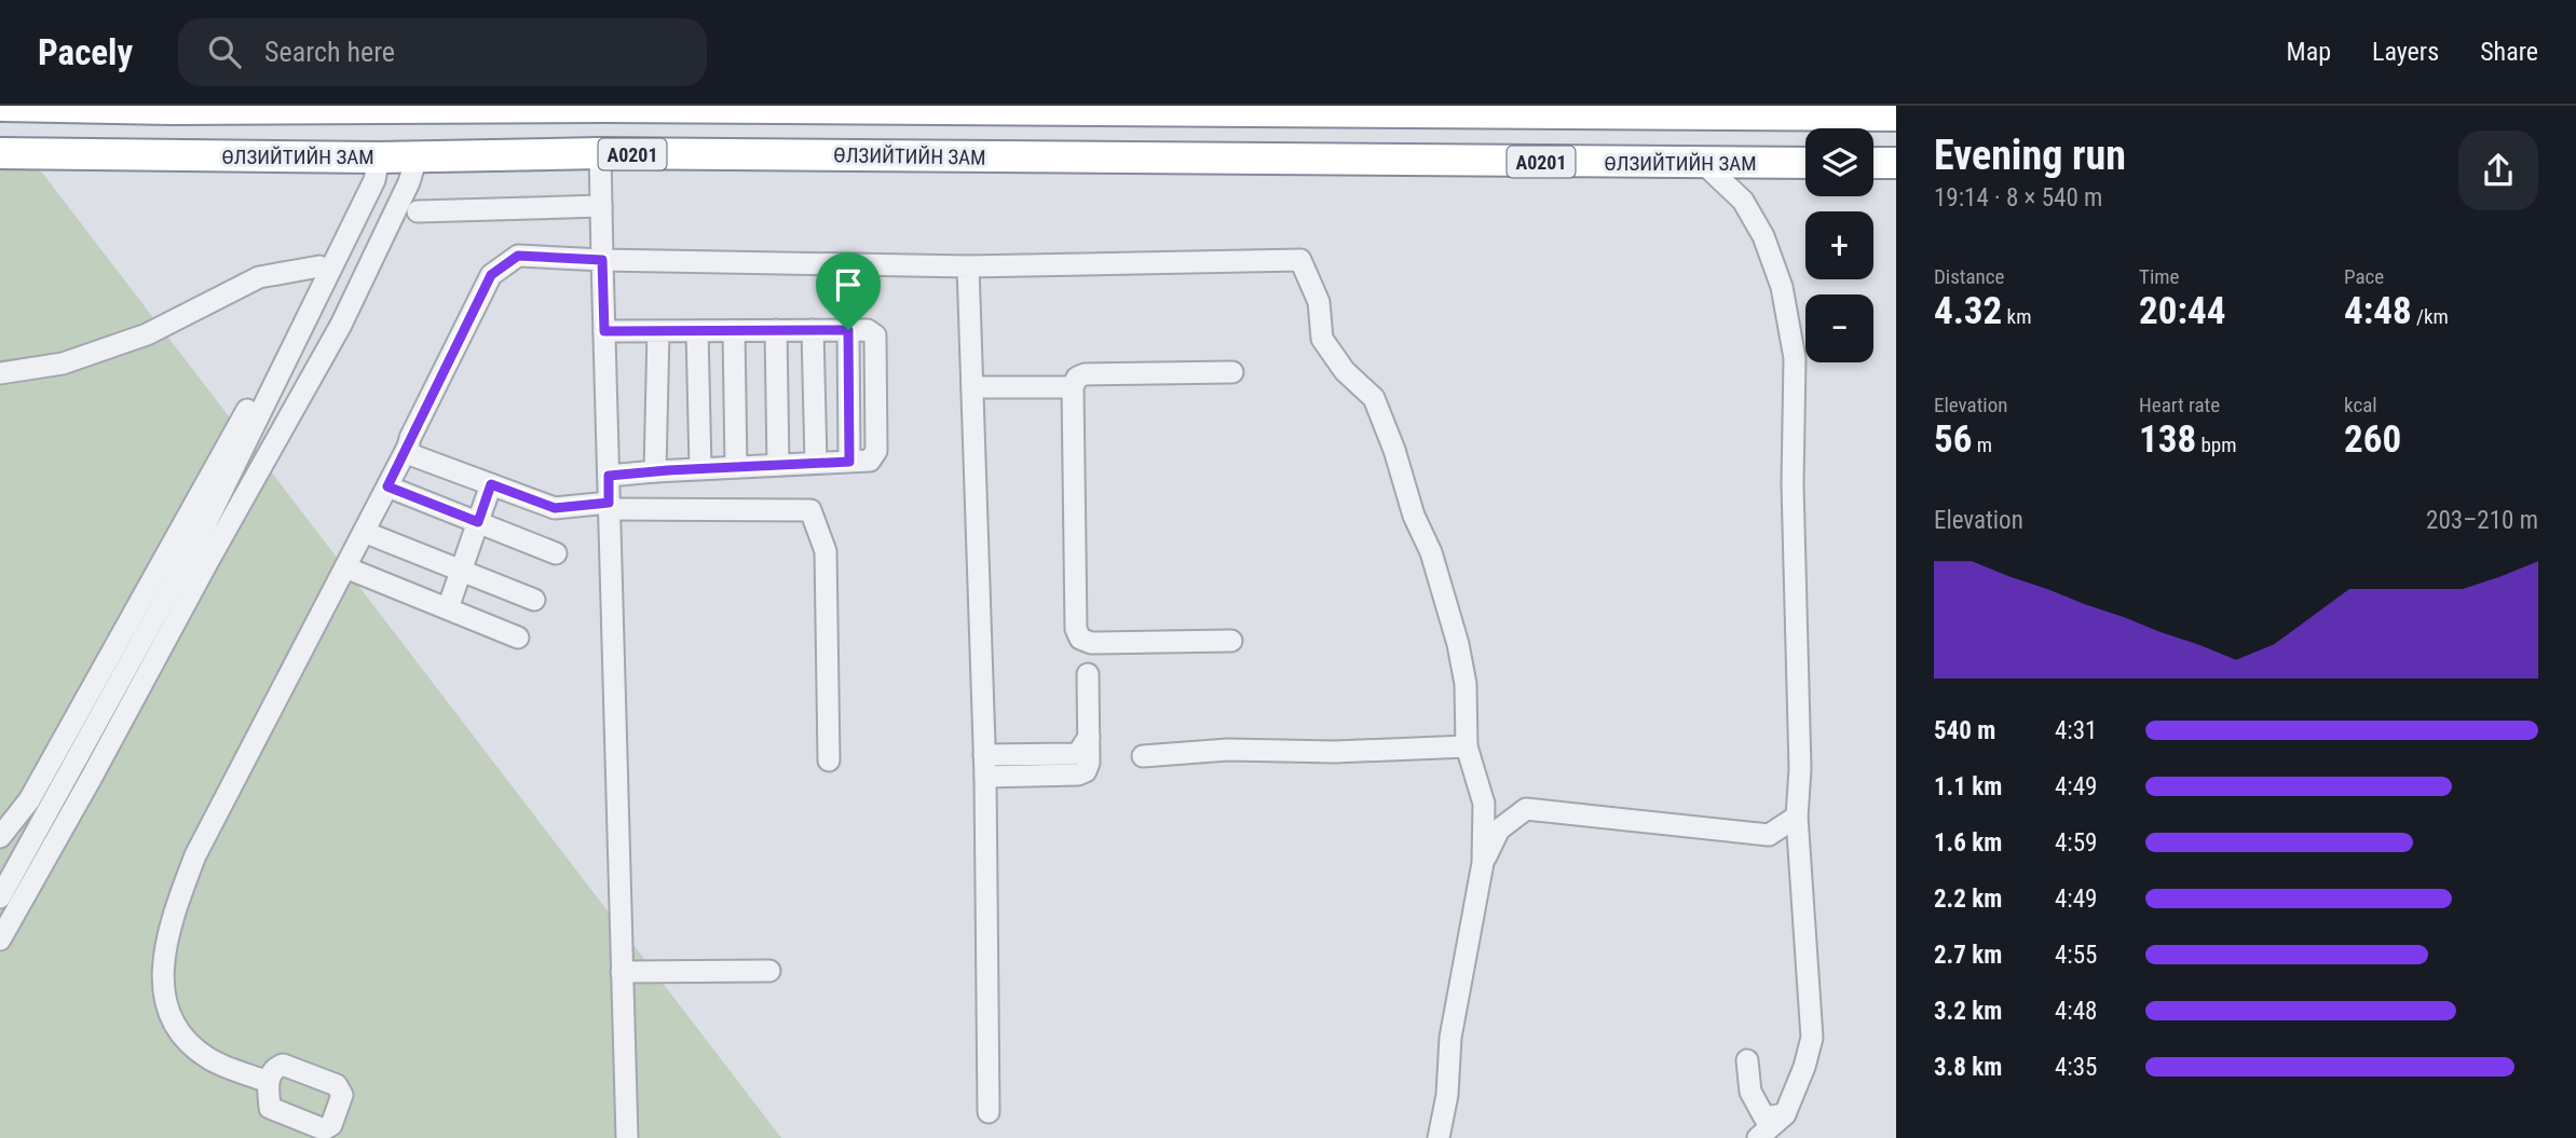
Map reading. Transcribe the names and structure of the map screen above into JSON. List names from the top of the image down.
{
  "streets": {
    "highway": ["A0201", "ӨЛЗИЙТИЙН ЗАМ"]
  },
  "page": {
    "header": "Pacely",
    "search": "Search here",
    "nav": ["Map", "Layers", "Share"],
    "heading": ["Evening run", "19:14 · 8 × 540 m"],
    "map_buttons": ["+", "−"],
    "stats": [
      ["Distance", "4.32 km"],
      ["Time", "20:44"],
      ["Pace", "4:48 /km"],
      ["Elevation", "56 m"],
      ["Heart rate", "138 bpm"],
      ["kcal", "260"]
    ],
    "chart": ["Elevation", "203–210 m"],
    "list": [
      {
        "name": "540 m",
        "note": "4:31"
      },
      {
        "name": "1.1 km",
        "note": "4:49"
      },
      {
        "name": "1.6 km",
        "note": "4:59"
      },
      {
        "name": "2.2 km",
        "note": "4:49"
      },
      {
        "name": "2.7 km",
        "note": "4:55"
      },
      {
        "name": "3.2 km",
        "note": "4:48"
      },
      {
        "name": "3.8 km",
        "note": "4:35"
      }
    ]
  }
}
